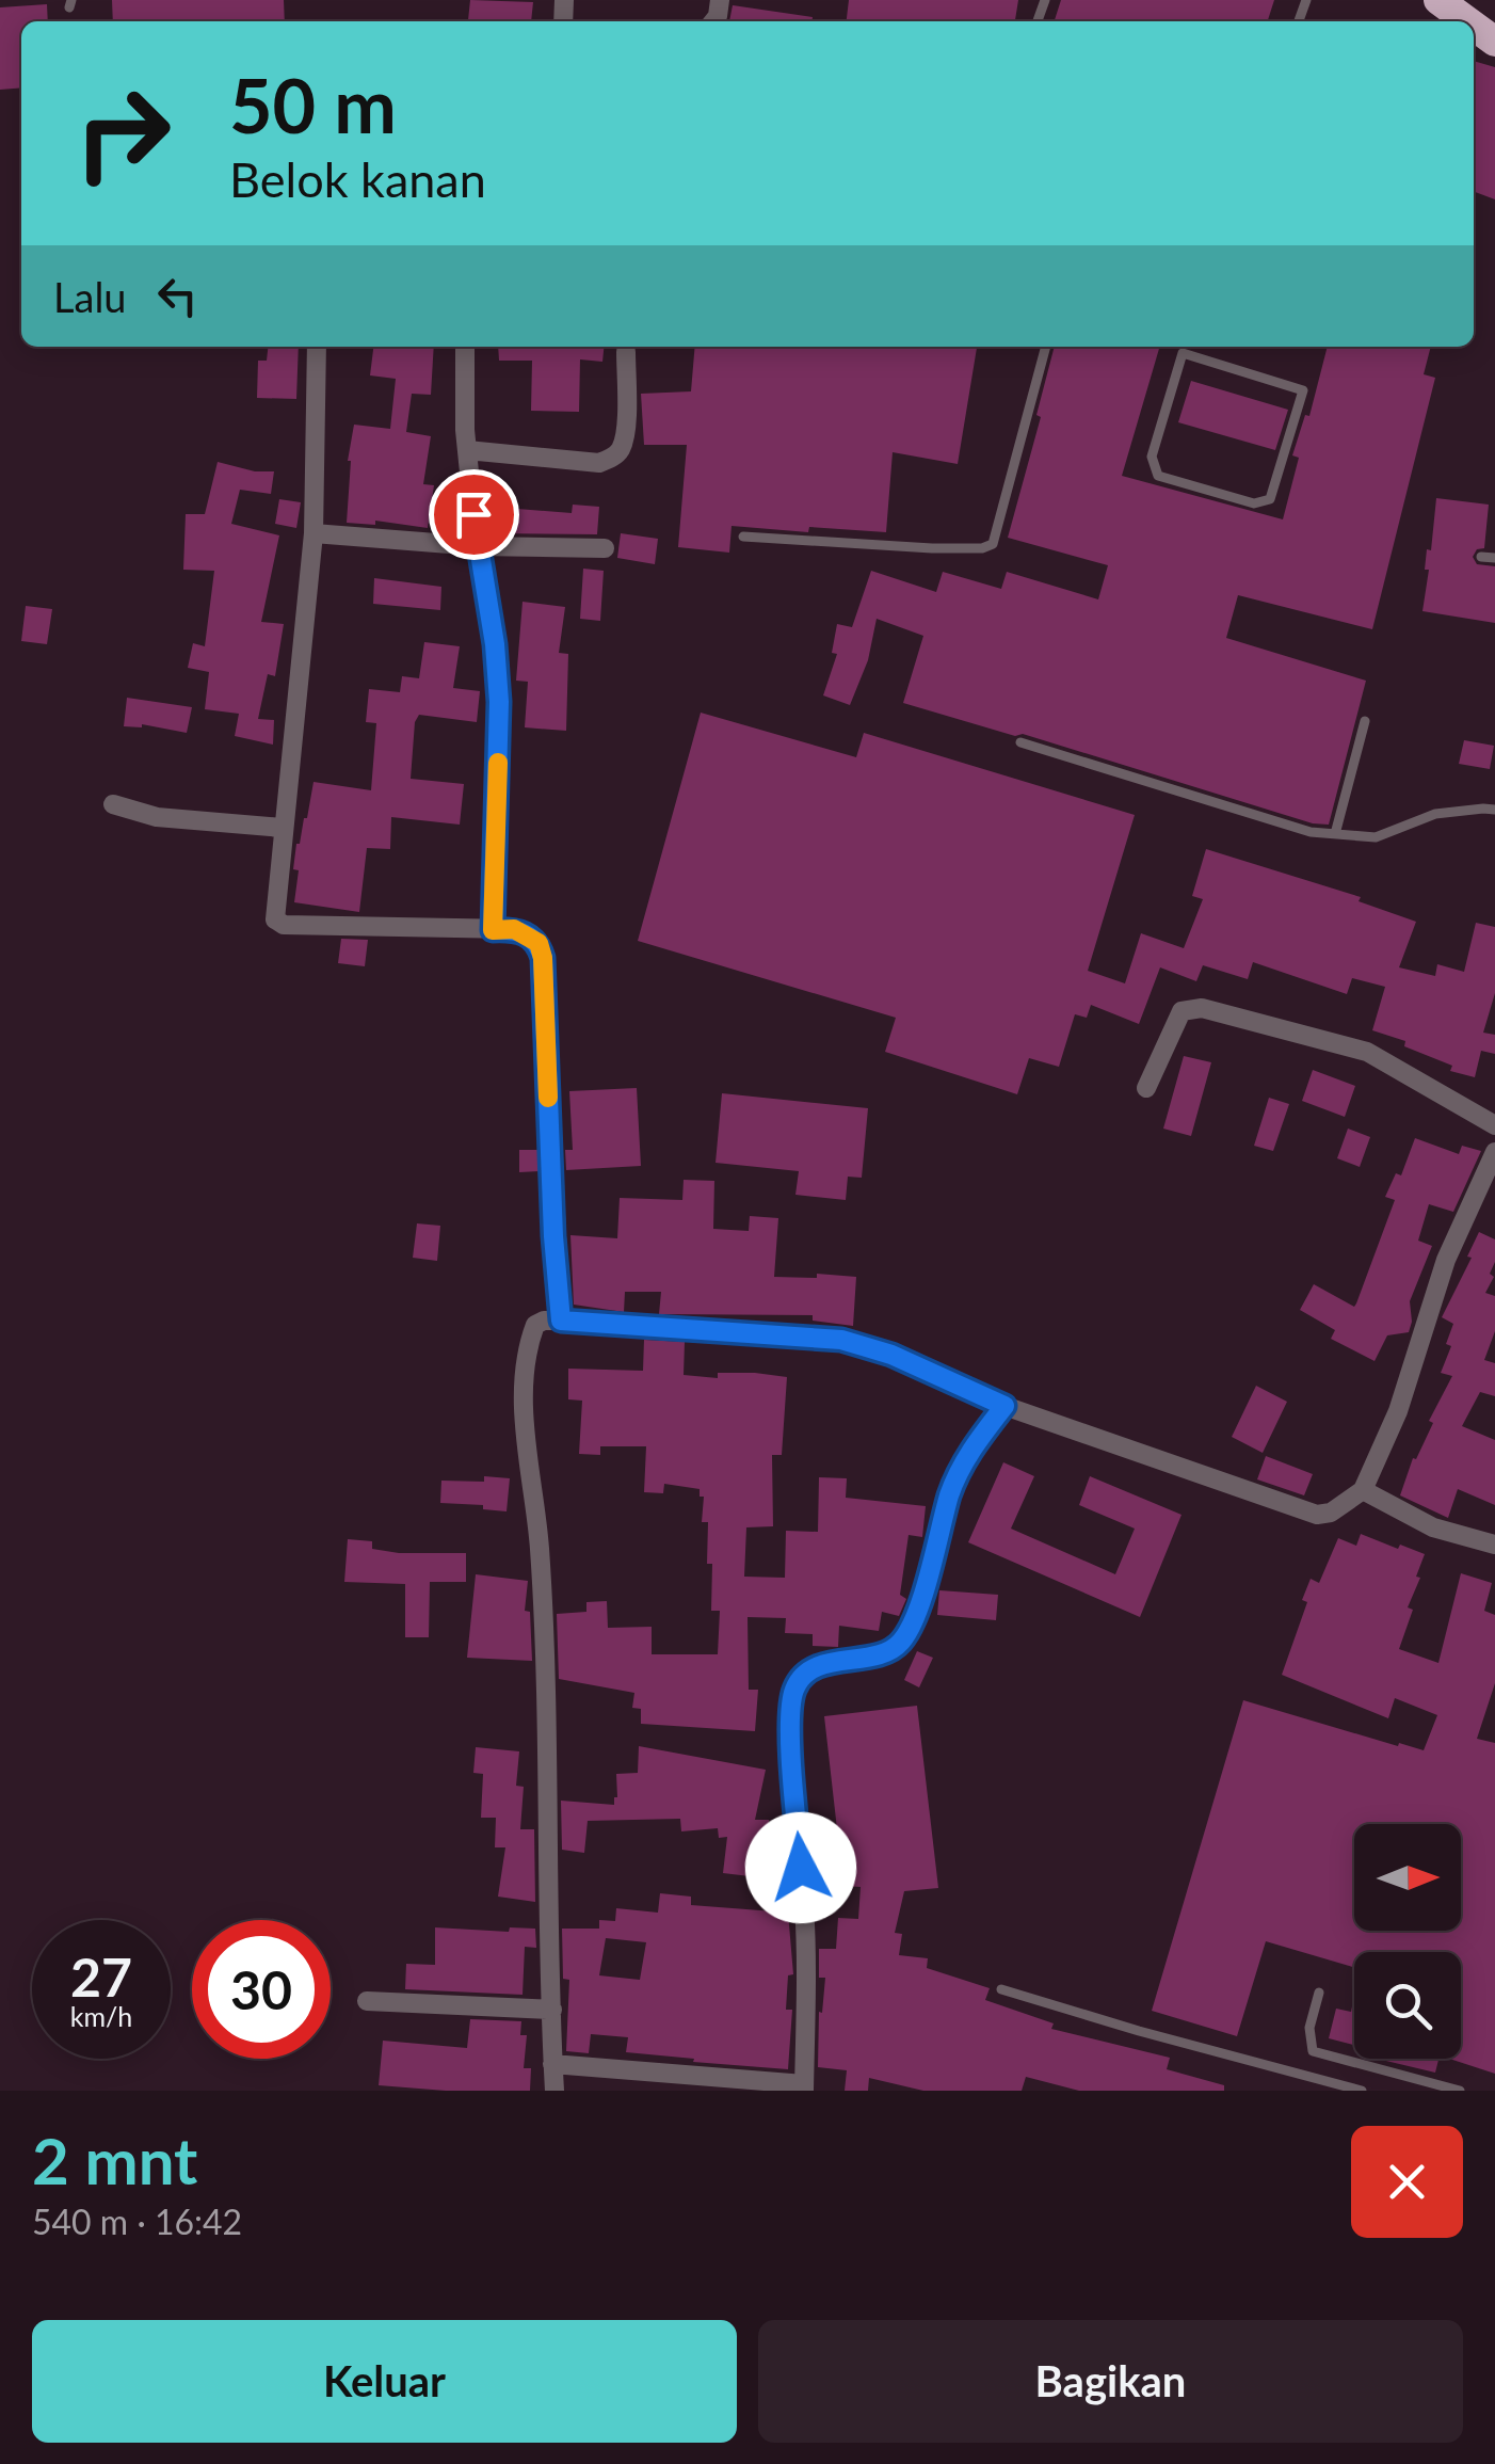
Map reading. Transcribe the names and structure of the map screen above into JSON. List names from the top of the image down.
{
  "north": "right",
  "page": {
    "turn": ["50 m", "Belok kanan"],
    "then": "Lalu",
    "speed": "27 km/h",
    "limit": "30",
    "heading": ["2 mnt", "540 m · 16:42"],
    "buttons": ["Keluar", "Bagikan"]
  }
}
